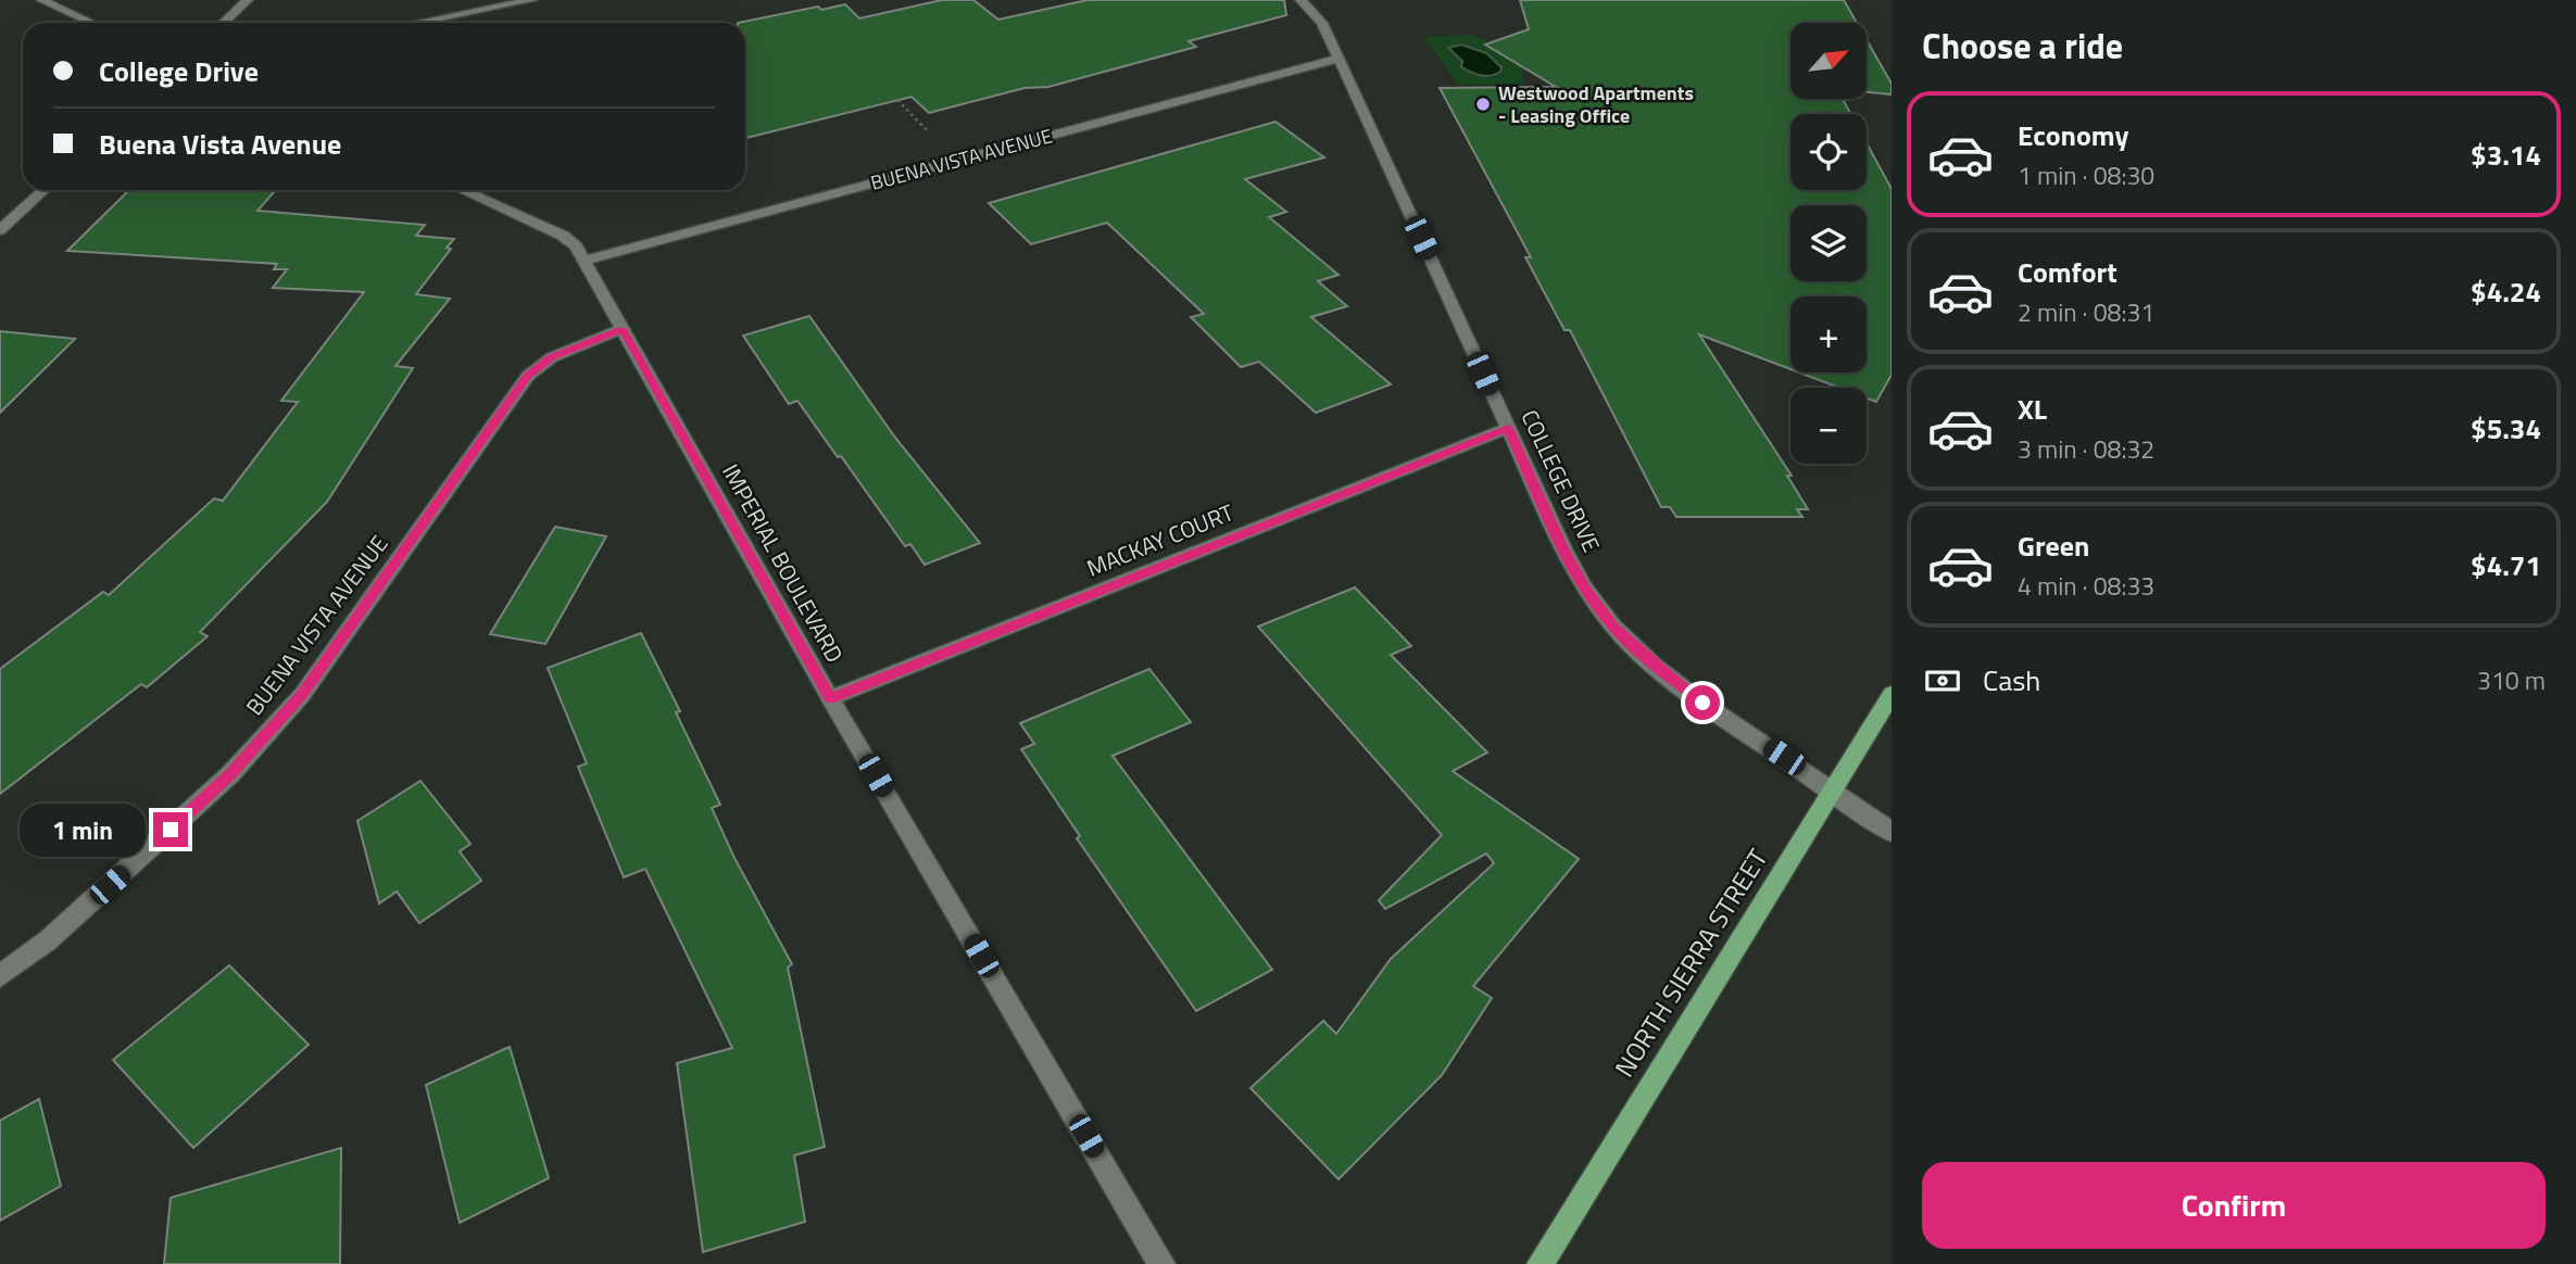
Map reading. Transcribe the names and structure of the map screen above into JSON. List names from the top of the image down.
{
  "streets": {
    "main road": ["NORTH SIERRA STREET"],
    "street": [
      "BUENA VISTA AVENUE",
      "COLLEGE DRIVE",
      "MACKAY COURT",
      "IMPERIAL BOULEVARD"
    ]
  },
  "crossings": [
    ["BUENA VISTA AVENUE", "COLLEGE DRIVE"],
    ["BUENA VISTA AVENUE", "IMPERIAL BOULEVARD"],
    ["COLLEGE DRIVE", "MACKAY COURT"],
    ["COLLEGE DRIVE", "NORTH SIERRA STREET"],
    ["MACKAY COURT", "IMPERIAL BOULEVARD"]
  ],
  "places": ["Westwood Apartments - Leasing Office"],
  "north": "top right",
  "page": {
    "heading": "Choose a ride",
    "map_buttons": ["+", "−"],
    "banner": ["College Drive", "Buena Vista Avenue"],
    "list": [
      {
        "name": "Economy",
        "note": "1 min · 08:30",
        "value": "$3.14"
      },
      {
        "name": "Comfort",
        "note": "2 min · 08:31",
        "value": "$4.24"
      },
      {
        "name": "XL",
        "note": "3 min · 08:32",
        "value": "$5.34"
      },
      {
        "name": "Green",
        "note": "4 min · 08:33",
        "value": "$4.71"
      }
    ],
    "pay": ["Cash", "310 m"],
    "bubble": "1 min",
    "buttons": "Confirm"
  }
}
